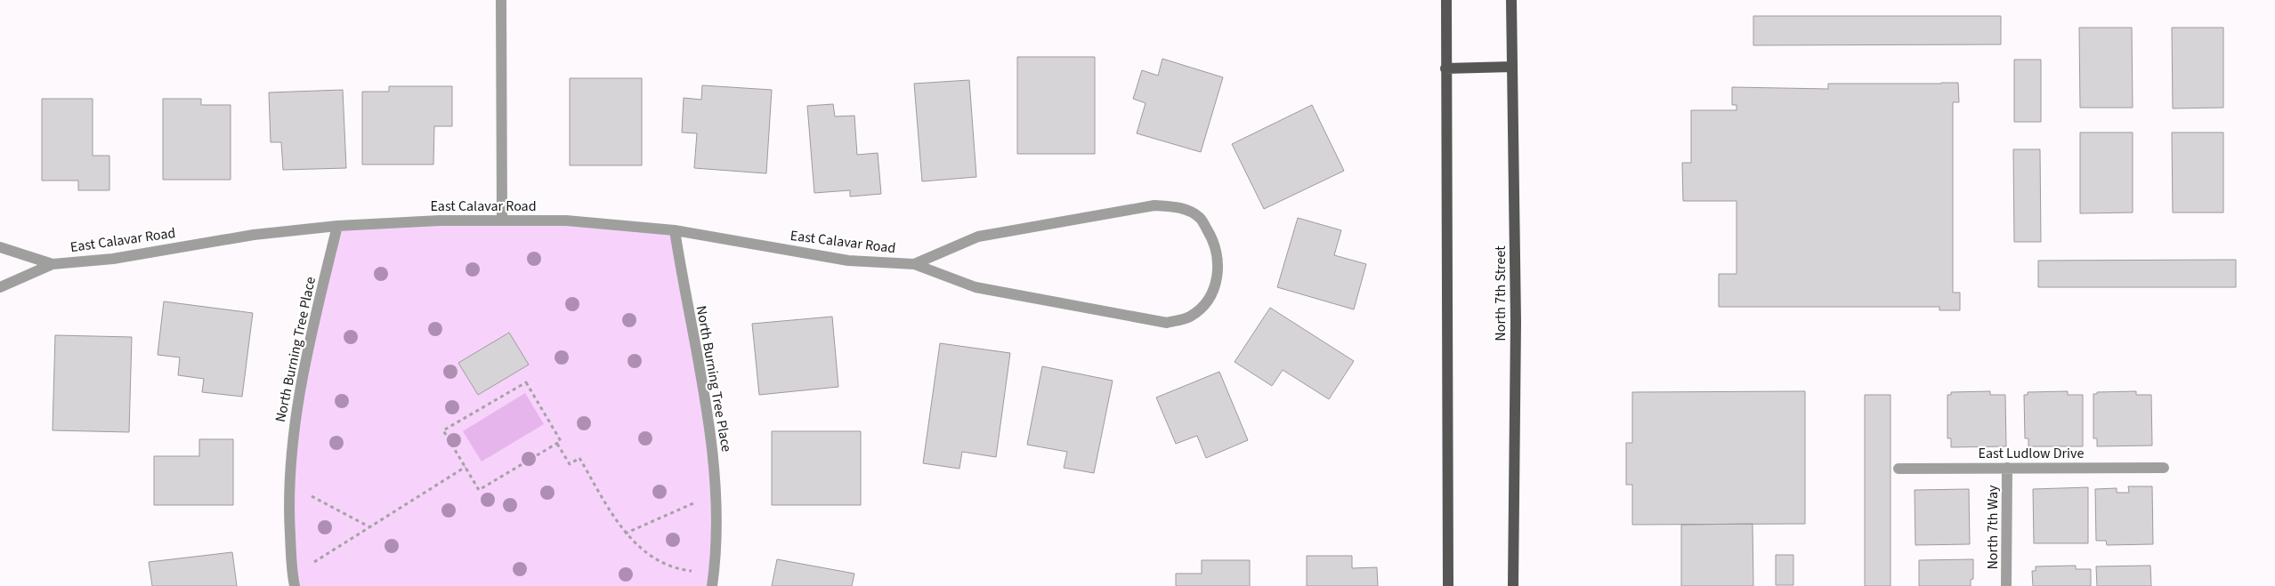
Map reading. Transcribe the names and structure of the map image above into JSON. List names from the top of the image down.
{
  "streets": {
    "main road": ["North 7th Street"],
    "street": [
      "East Calavar Road",
      "North Burning Tree Place",
      "East Ludlow Drive",
      "North 7th Way"
    ]
  },
  "crossings": [
    ["East Calavar Road", "North Burning Tree Place"],
    ["East Ludlow Drive", "North 7th Way"]
  ]
}
